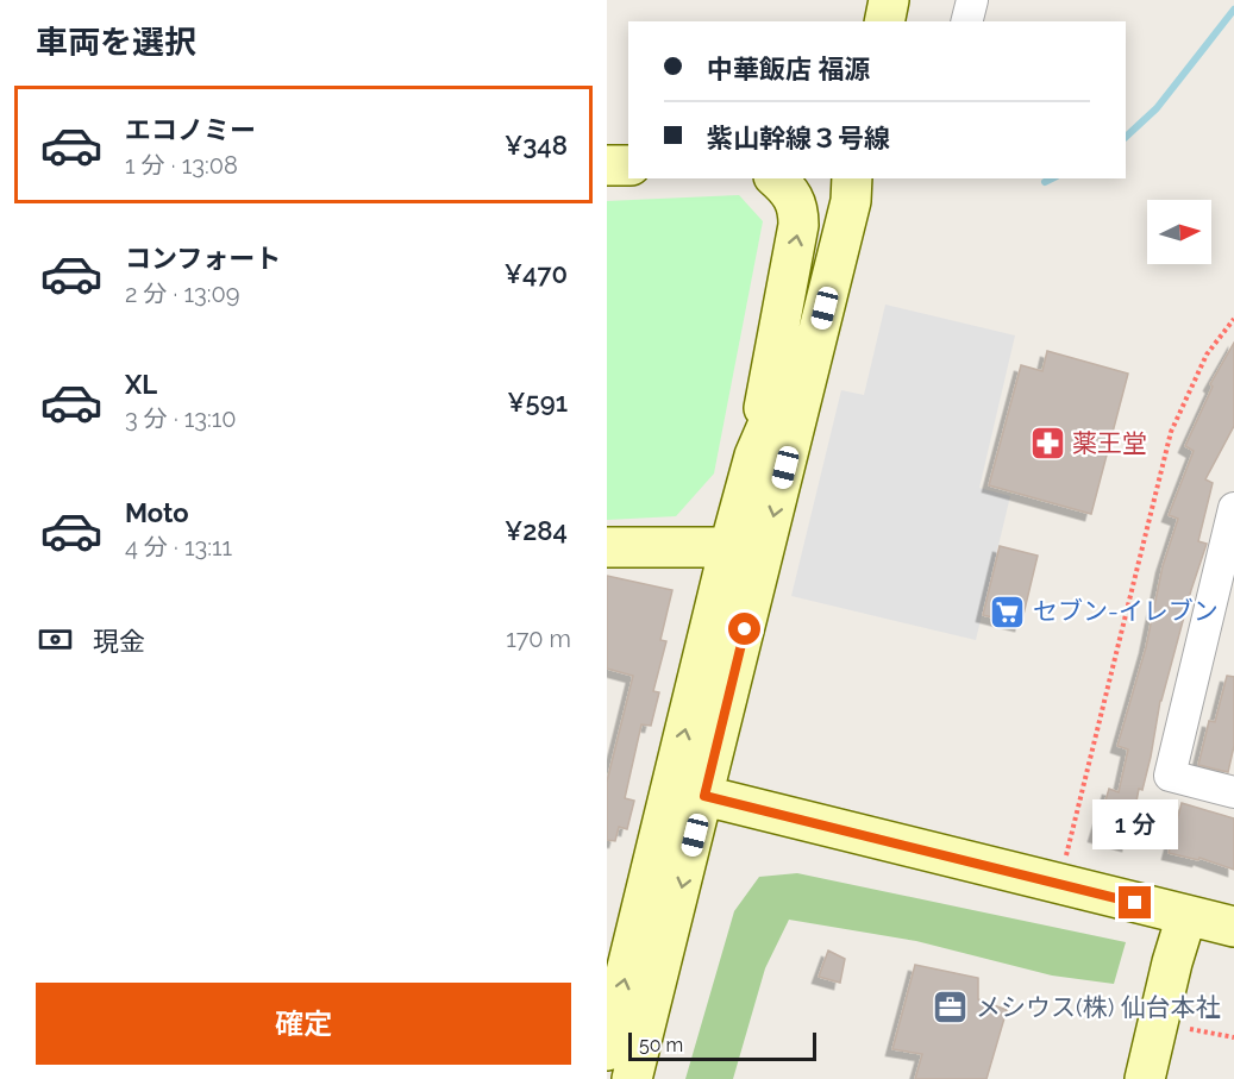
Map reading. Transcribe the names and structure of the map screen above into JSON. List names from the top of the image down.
{
  "places": {
    "pharmacy": ["薬王堂"],
    "supermarket": ["セブン-イレブン"],
    "office": ["メシウス(株) 仙台本社"]
  },
  "scale_bar": "50 m",
  "north": "right",
  "page": {
    "heading": "車両を選択",
    "banner": ["中華飯店 福源", "紫山幹線３号線"],
    "list": [
      {
        "name": "エコノミー",
        "note": "1 分 · 13:08",
        "value": "¥348"
      },
      {
        "name": "コンフォート",
        "note": "2 分 · 13:09",
        "value": "¥470"
      },
      {
        "name": "XL",
        "note": "3 分 · 13:10",
        "value": "¥591"
      },
      {
        "name": "Moto",
        "note": "4 分 · 13:11",
        "value": "¥284"
      }
    ],
    "pay": ["現金", "170 m"],
    "bubble": "1 分",
    "buttons": "確定",
    "scale": "50 m"
  }
}
